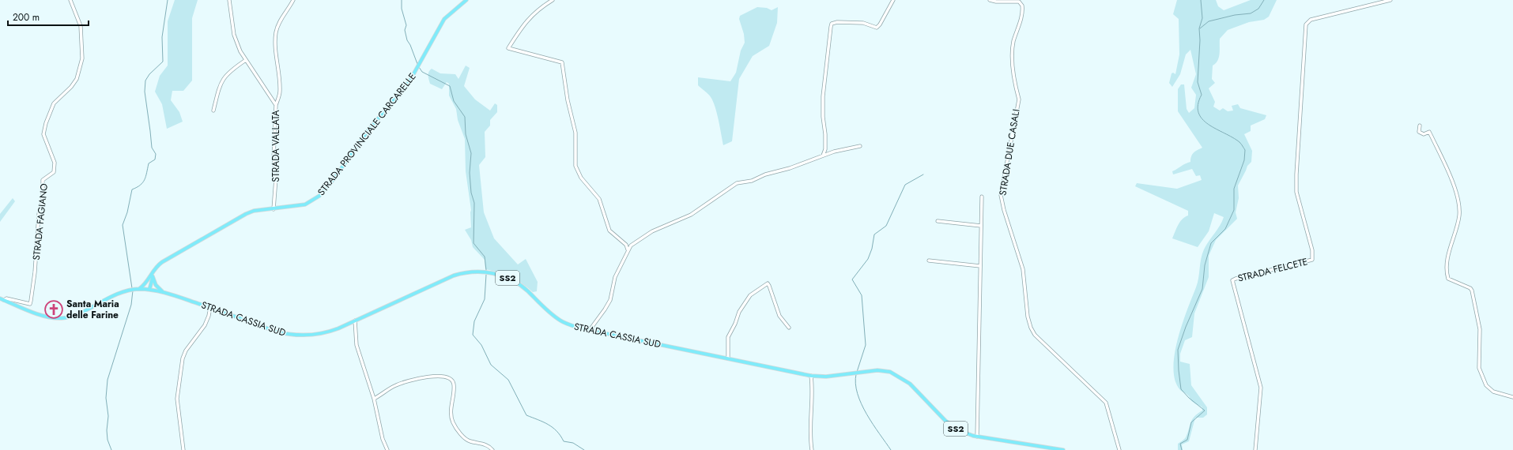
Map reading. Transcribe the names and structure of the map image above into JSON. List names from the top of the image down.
{
  "streets": {
    "main road": ["STRADA PROVINCIALE CARCARELLE", "SS2", "STRADA CASSIA SUD"],
    "street": [
      "STRADA VALLATA",
      "STRADA DUE CASALI",
      "STRADA FAGIANO",
      "STRADA FELCETE"
    ]
  },
  "crossings": [
    ["STRADA PROVINCIALE CARCARELLE", "STRADA VALLATA"],
    ["STRADA FAGIANO", "STRADA CASSIA SUD"]
  ],
  "places": {
    "church": ["Santa Maria delle Farine"]
  },
  "scale_bar": "200 m"
}
